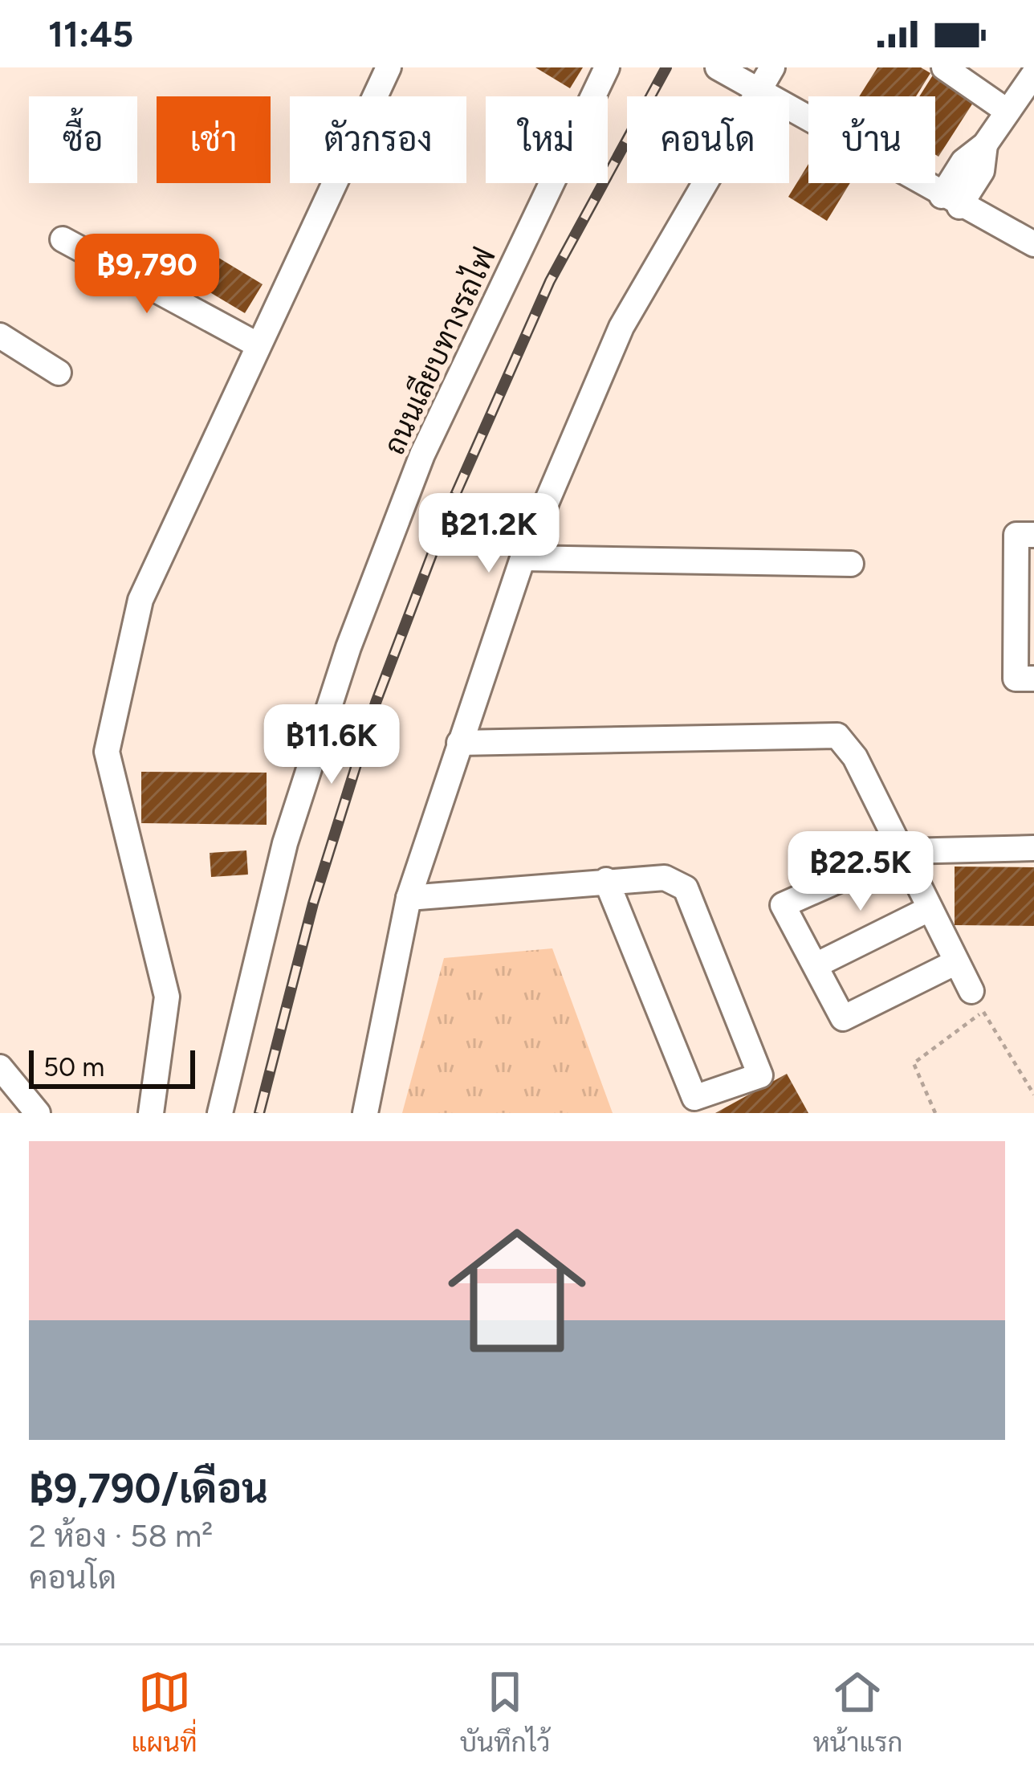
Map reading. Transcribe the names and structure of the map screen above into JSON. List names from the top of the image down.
{
  "streets": {
    "street": ["ถนนเลียบทางรถไฟ"]
  },
  "scale_bar": "50 m",
  "page": {
    "status": "11:45",
    "chip": [
      "ซื้อ",
      "เช่า",
      "ตัวกรอง",
      "ใหม่",
      "คอนโด",
      "บ้าน"
    ],
    "price": [
      "฿9,790",
      "฿21.2K",
      "฿11.6K",
      "฿22.5K"
    ],
    "scale": "50 m",
    "list": [
      {
        "name": "฿9,790/เดือน",
        "note": "2 ห้อง · 58 m² · คอนโด"
      }
    ],
    "tabs": ["แผนที่", "บันทึกไว้", "หน้าแรก"]
  }
}
